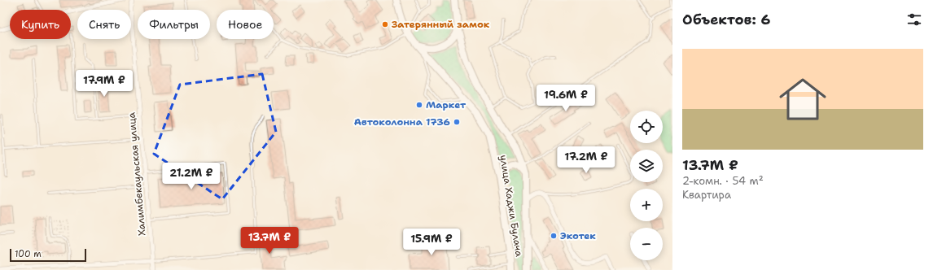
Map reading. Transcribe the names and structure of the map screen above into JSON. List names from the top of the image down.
{
  "streets": {
    "main road": ["улица Хаджи Булача"],
    "street": ["Халимбекаульская улица"]
  },
  "places": [
    "Затерянный замок",
    "Маркет",
    "Автоколонна 1736",
    "Экотек"
  ],
  "scale_bar": "100 m",
  "page": {
    "heading": "Объектов: 6",
    "chip": [
      "Купить",
      "Снять",
      "Фильтры",
      "Новое"
    ],
    "list": [
      {
        "name": "13.7M ₽",
        "note": "2-комн. · 54 m² · Квартира"
      }
    ],
    "price": [
      "17.9M ₽",
      "19.6M ₽",
      "17.2M ₽",
      "21.2M ₽",
      "13.7M ₽",
      "15.9M ₽"
    ],
    "map_buttons": ["+", "−"],
    "scale": "100 m"
  }
}
